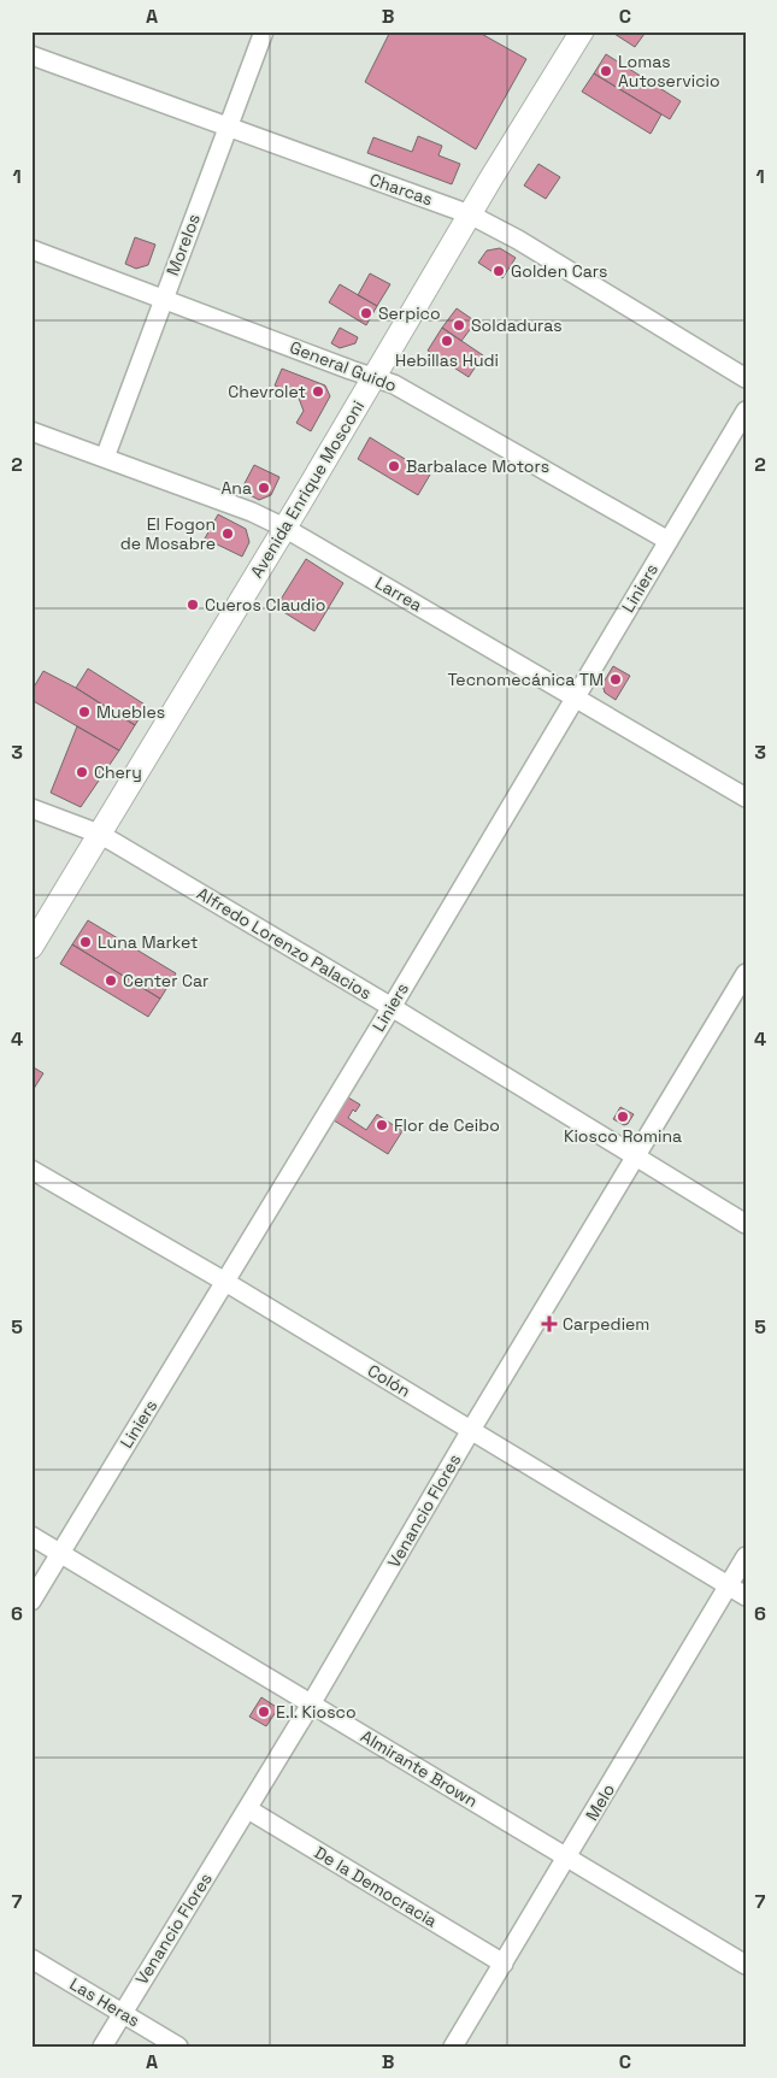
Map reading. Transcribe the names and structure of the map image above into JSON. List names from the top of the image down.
{
  "streets": {
    "main road": ["Avenida Enrique Mosconi"],
    "street": [
      "Charcas",
      "Morelos",
      "General Guido",
      "Liniers",
      "Larrea",
      "Alfredo Lorenzo Palacios",
      "Colón",
      "Venancio Flores",
      "Almirante Brown",
      "Melo",
      "De la Democracia",
      "Las Heras"
    ]
  },
  "crossings": [
    ["Charcas", "Morelos"],
    ["Charcas", "Avenida Enrique Mosconi"],
    ["Morelos", "General Guido"],
    ["Morelos", "Larrea"],
    ["General Guido", "Avenida Enrique Mosconi"],
    ["General Guido", "Liniers"],
    ["Avenida Enrique Mosconi", "Larrea"],
    ["Avenida Enrique Mosconi", "Alfredo Lorenzo Palacios"],
    ["Liniers", "Larrea"],
    ["Liniers", "Alfredo Lorenzo Palacios"],
    ["Liniers", "Colón"],
    ["Liniers", "Almirante Brown"],
    ["Alfredo Lorenzo Palacios", "Venancio Flores"],
    ["Colón", "Venancio Flores"],
    ["Colón", "Melo"],
    ["Venancio Flores", "Almirante Brown"],
    ["Venancio Flores", "De la Democracia"],
    ["Venancio Flores", "Las Heras"],
    ["Almirante Brown", "Melo"],
    ["Melo", "De la Democracia"]
  ],
  "places": {
    "other": [
      "Lomas Autoservicio",
      "Golden Cars",
      "Serpico",
      "Soldaduras",
      "Hebillas Hudi",
      "Chevrolet",
      "Barbalace Motors",
      "Ana",
      "El Fogon de Mosabre",
      "Cueros Claudio",
      "Tecnomecánica TM",
      "Muebles",
      "Chery",
      "Luna Market",
      "Center Car",
      "Kiosco Romina",
      "Flor de Ceibo",
      "E.I. Kiosco"
    ],
    "health": ["Carpediem"]
  },
  "grid": {
    "columns": ["A", "B", "C"],
    "rows": [
      "1",
      "2",
      "3",
      "4",
      "5",
      "6",
      "7"
    ]
  }
}
